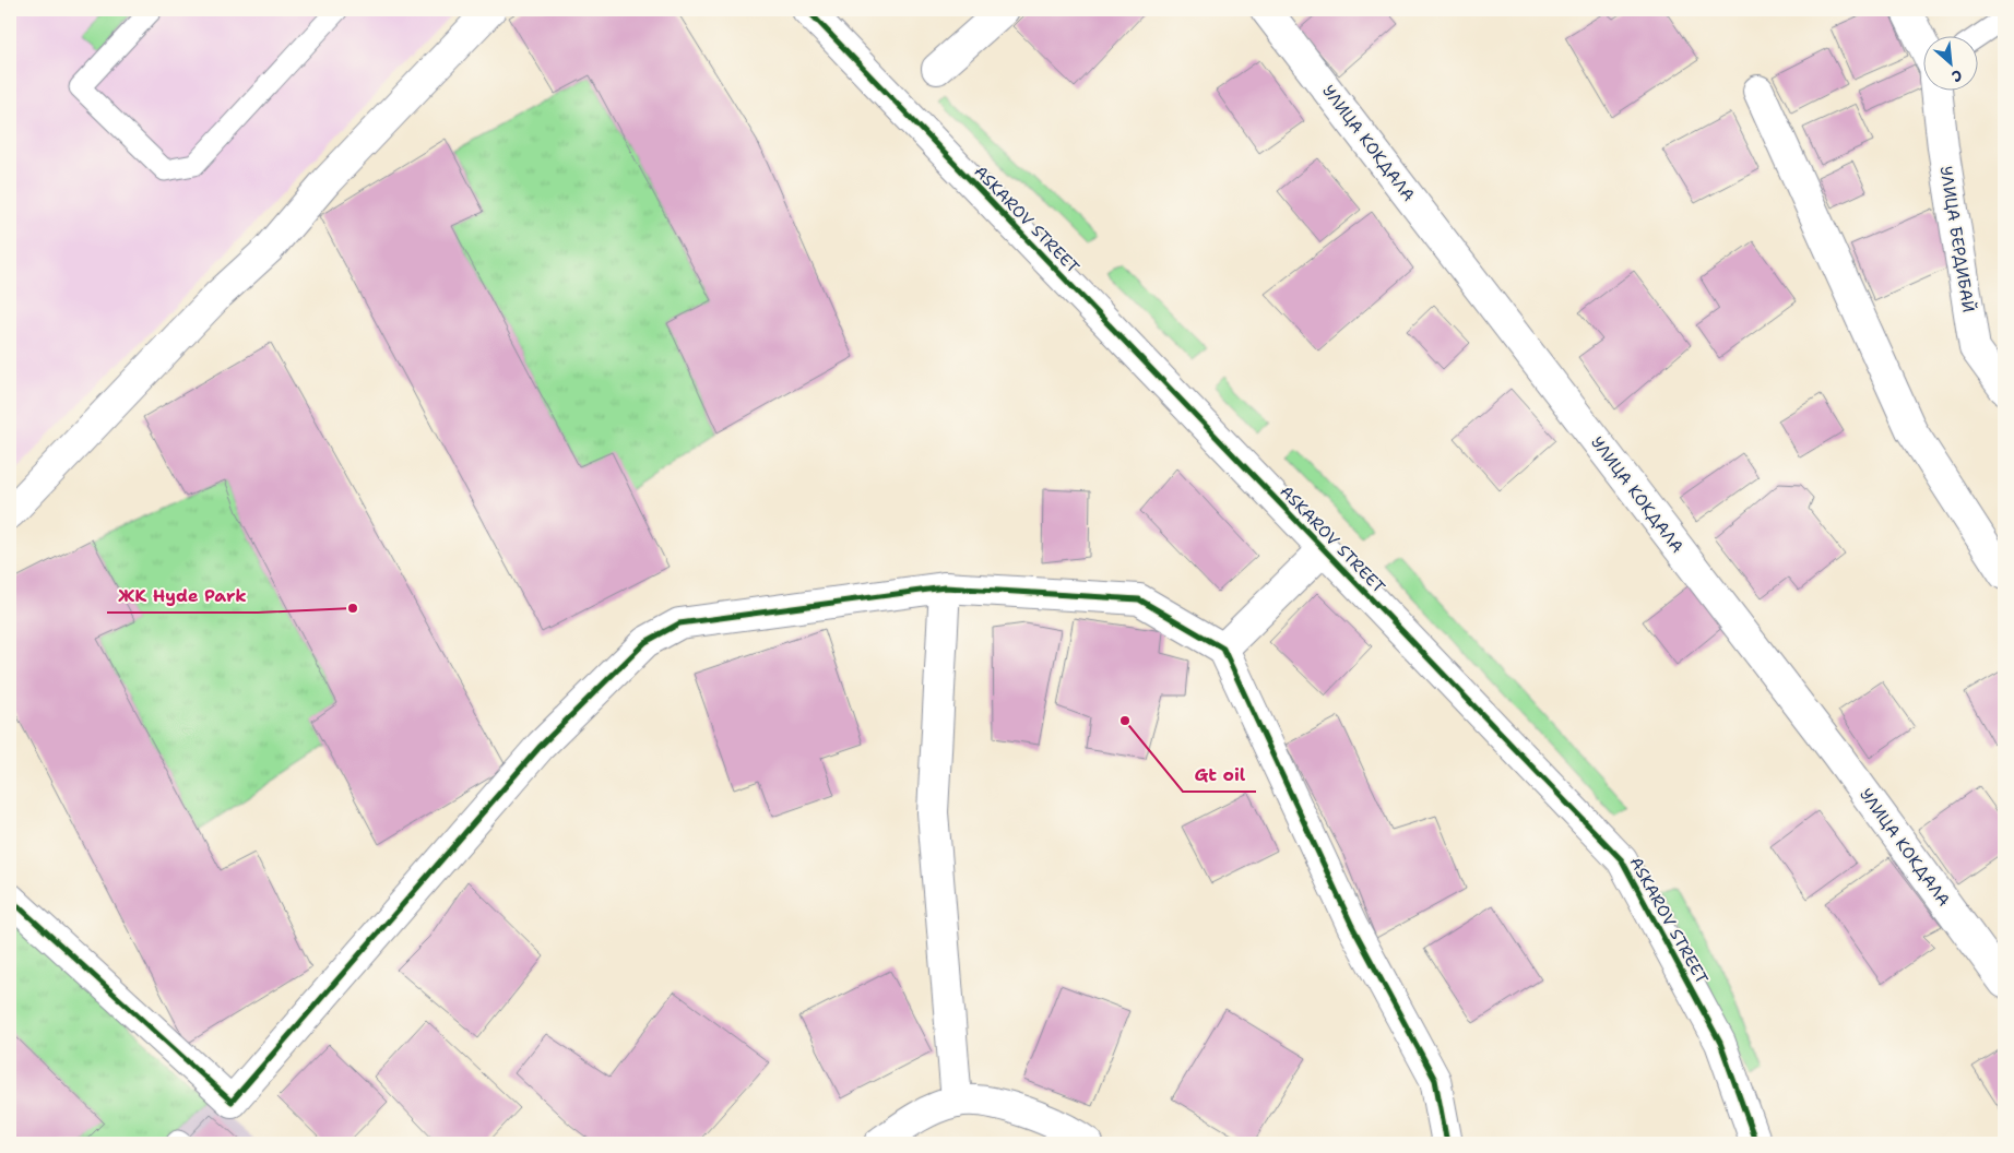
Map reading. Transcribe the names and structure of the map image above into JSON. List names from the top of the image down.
{
  "streets": {
    "street": ["УЛИЦА КОКДАЛА", "ASKAROV STREET", "УЛИЦА БЕРДИБАЙ"]
  },
  "places": ["ЖК Hyde Park", "Gt oil"],
  "north": "bottom right"
}
